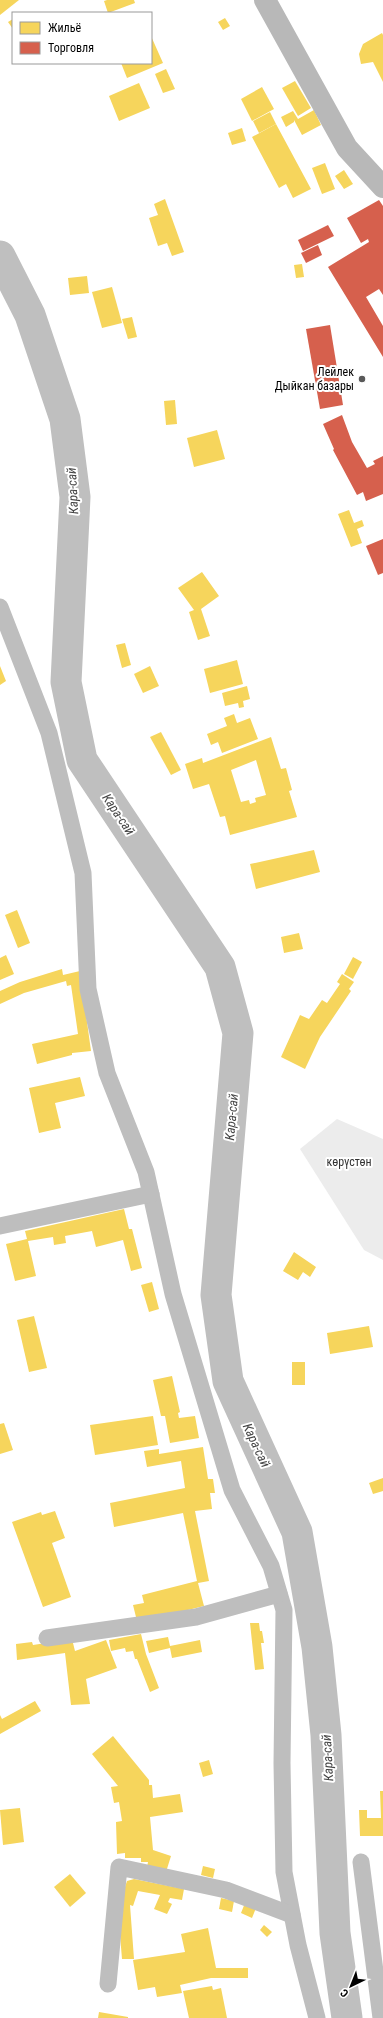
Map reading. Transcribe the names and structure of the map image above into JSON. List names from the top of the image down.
{
  "water": ["Кара-сай"],
  "parks": ["көрүстөн"],
  "places": ["Лейлек Дыйкан базары"],
  "legend": ["Жильё", "Торговля"],
  "north": "bottom left"
}
